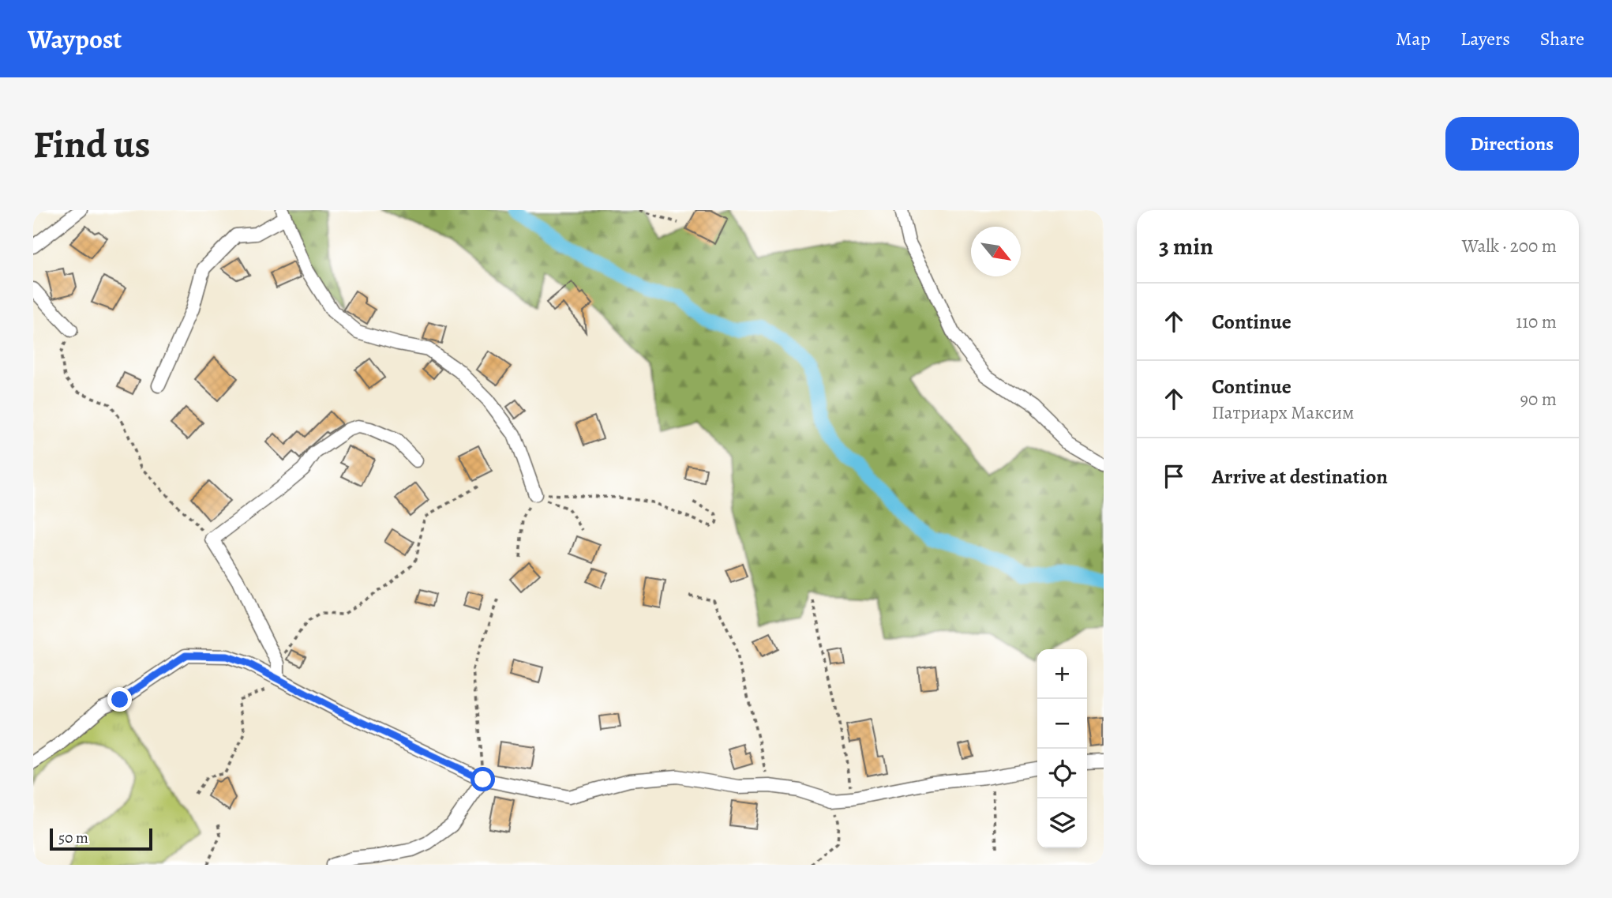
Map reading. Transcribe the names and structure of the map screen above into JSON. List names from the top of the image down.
{
  "scale_bar": "50 m",
  "north": "bottom right",
  "page": {
    "header": "Waypost",
    "nav": ["Map", "Layers", "Share"],
    "buttons": "Directions",
    "title": "Find us",
    "heading": ["3 min", "Walk · 200 m"],
    "list": [
      ["Continue", "110 m"],
      ["Continue", "Патриарх Максим", "90 m"],
      "Arrive at destination"
    ],
    "map_buttons": ["+", "−"],
    "scale": "50 m"
  }
}
